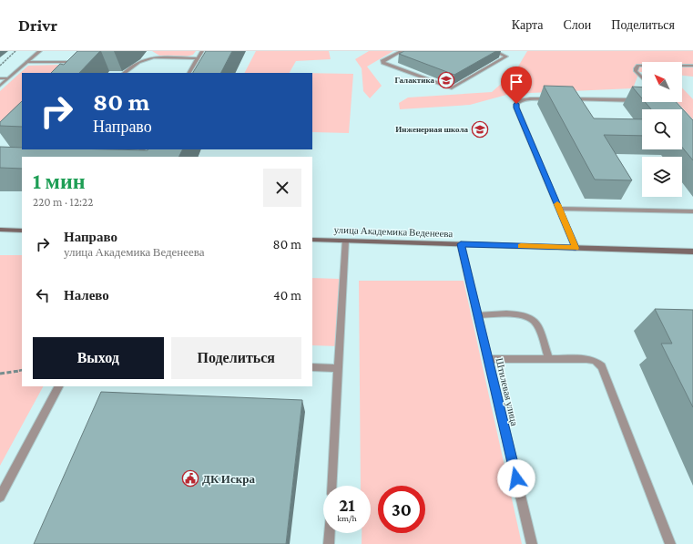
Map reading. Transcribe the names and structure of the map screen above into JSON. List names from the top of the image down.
{
  "streets": {
    "street": ["улица Академика Веденеева", "Штилевая улица"]
  },
  "crossings": [
    ["улица Академика Веденеева", "Штилевая улица"]
  ],
  "places": {
    "school or university": ["Галактика", "Инженерная школа"],
    "public building": ["ДК Искра"]
  },
  "north": "top left",
  "page": {
    "header": "Drivr",
    "nav": ["Карта", "Слои", "Поделиться"],
    "turn": ["80 m", "Направо"],
    "heading": ["1 мин", "220 m · 12:22"],
    "list": [
      {
        "name": "Направо",
        "note": "улица Академика Веденеева",
        "value": "80 m"
      },
      {
        "name": "Налево",
        "value": "40 m"
      }
    ],
    "buttons": ["Выход", "Поделиться"],
    "speed": "21 km/h",
    "limit": "30"
  }
}
